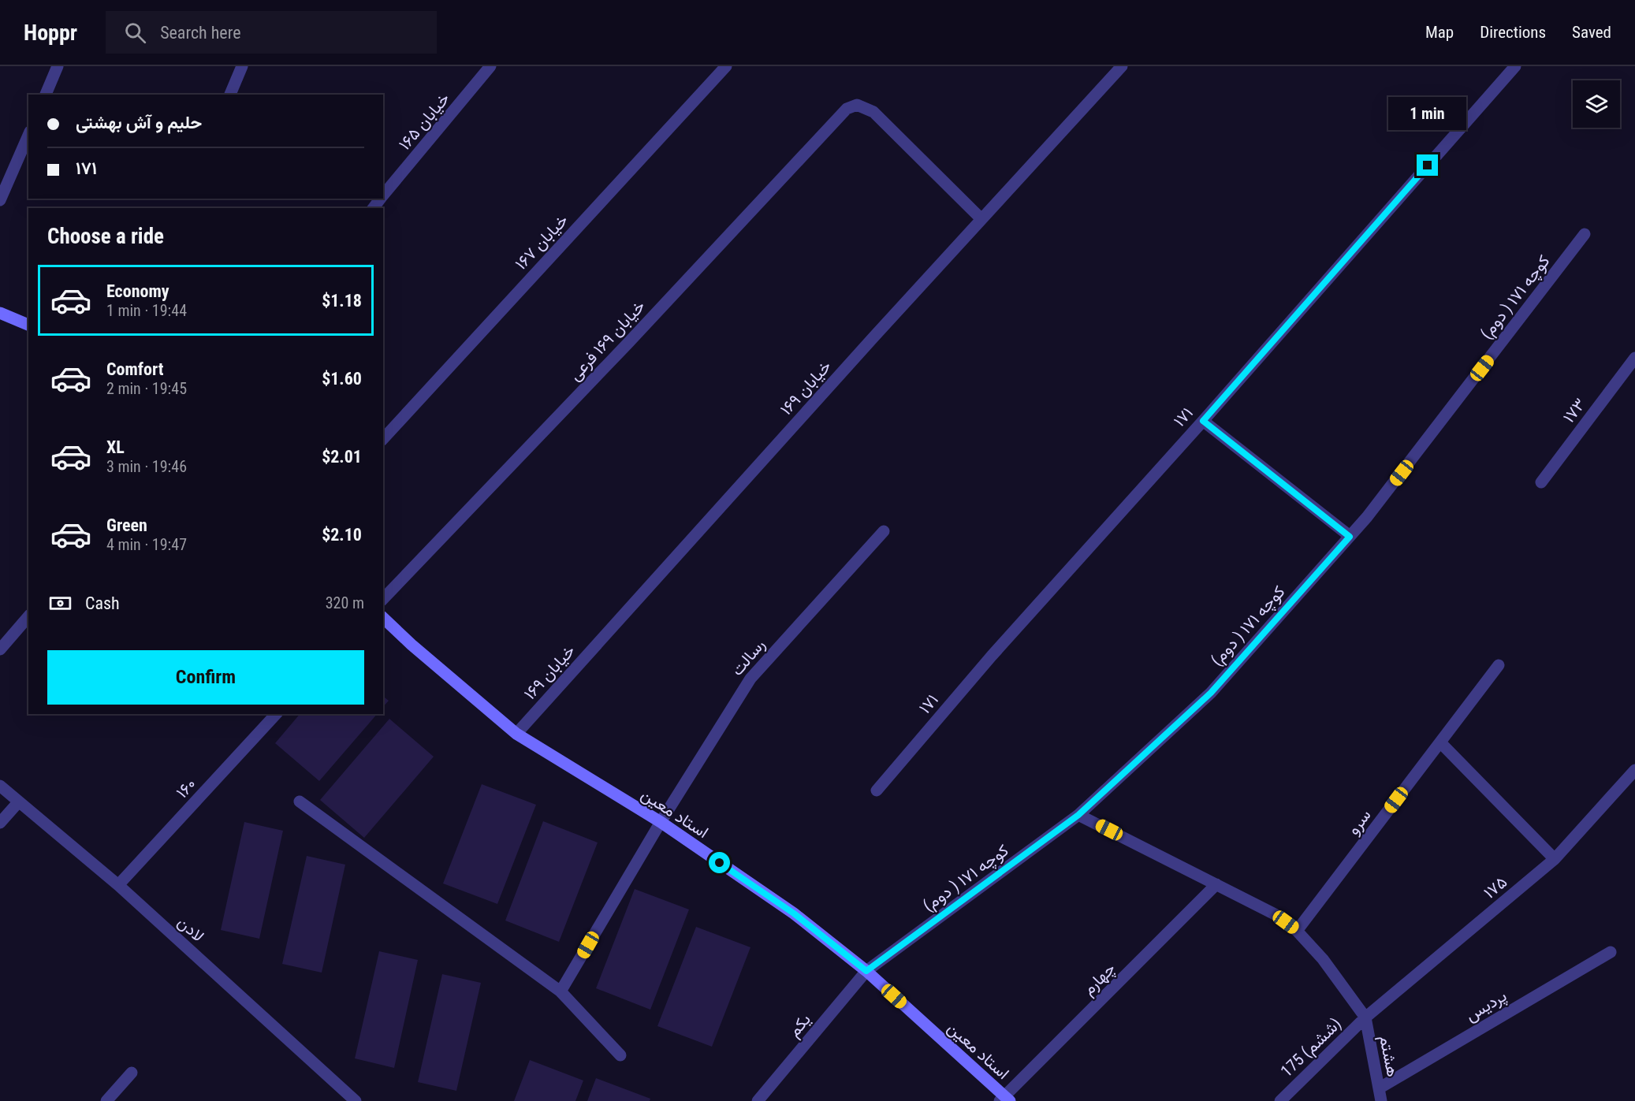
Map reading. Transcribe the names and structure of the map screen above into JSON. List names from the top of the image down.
{
  "streets": {
    "main road": ["استاد معین"],
    "street": [
      "خیابان ۱۶۵",
      "خیابان ۱۶۷",
      "کوچه ۱۷۱ ( دوم)",
      "خیابان ۱۶۹ فرعی",
      "خیابان ۱۶۹",
      "۱۷۳",
      "۱۷۱",
      "رسالت",
      "۱۶۰",
      "سرو",
      "۱۷۵",
      "لادن",
      "چهارم",
      "پردیس",
      "یکم",
      "175 (ششم)",
      "هشتم"
    ]
  },
  "crossings": [
    ["کوچه ۱۷۱ ( دوم)", "استاد معین"],
    ["کوچه ۱۷۱ ( دوم)", "یکم"],
    ["خیابان ۱۶۹ فرعی", "خیابان ۱۶۹"],
    ["خیابان ۱۶۹", "استاد معین"],
    ["رسالت", "استاد معین"],
    ["۱۶۰", "لادن"],
    ["استاد معین", "چهارم"],
    ["استاد معین", "یکم"],
    ["۱۷۵", "175 (ششم)"],
    ["۱۷۵", "هشتم"],
    ["پردیس", "هشتم"],
    ["175 (ششم)", "هشتم"]
  ],
  "page": {
    "header": "Hoppr",
    "search": "Search here",
    "nav": ["Map", "Directions", "Saved"],
    "banner": ["حلیم و آش بهشتی", "۱۷۱"],
    "bubble": "1 min",
    "heading": "Choose a ride",
    "list": [
      {
        "name": "Economy",
        "note": "1 min · 19:44",
        "value": "$1.18"
      },
      {
        "name": "Comfort",
        "note": "2 min · 19:45",
        "value": "$1.60"
      },
      {
        "name": "XL",
        "note": "3 min · 19:46",
        "value": "$2.01"
      },
      {
        "name": "Green",
        "note": "4 min · 19:47",
        "value": "$2.10"
      }
    ],
    "pay": ["Cash", "320 m"],
    "buttons": "Confirm"
  }
}
